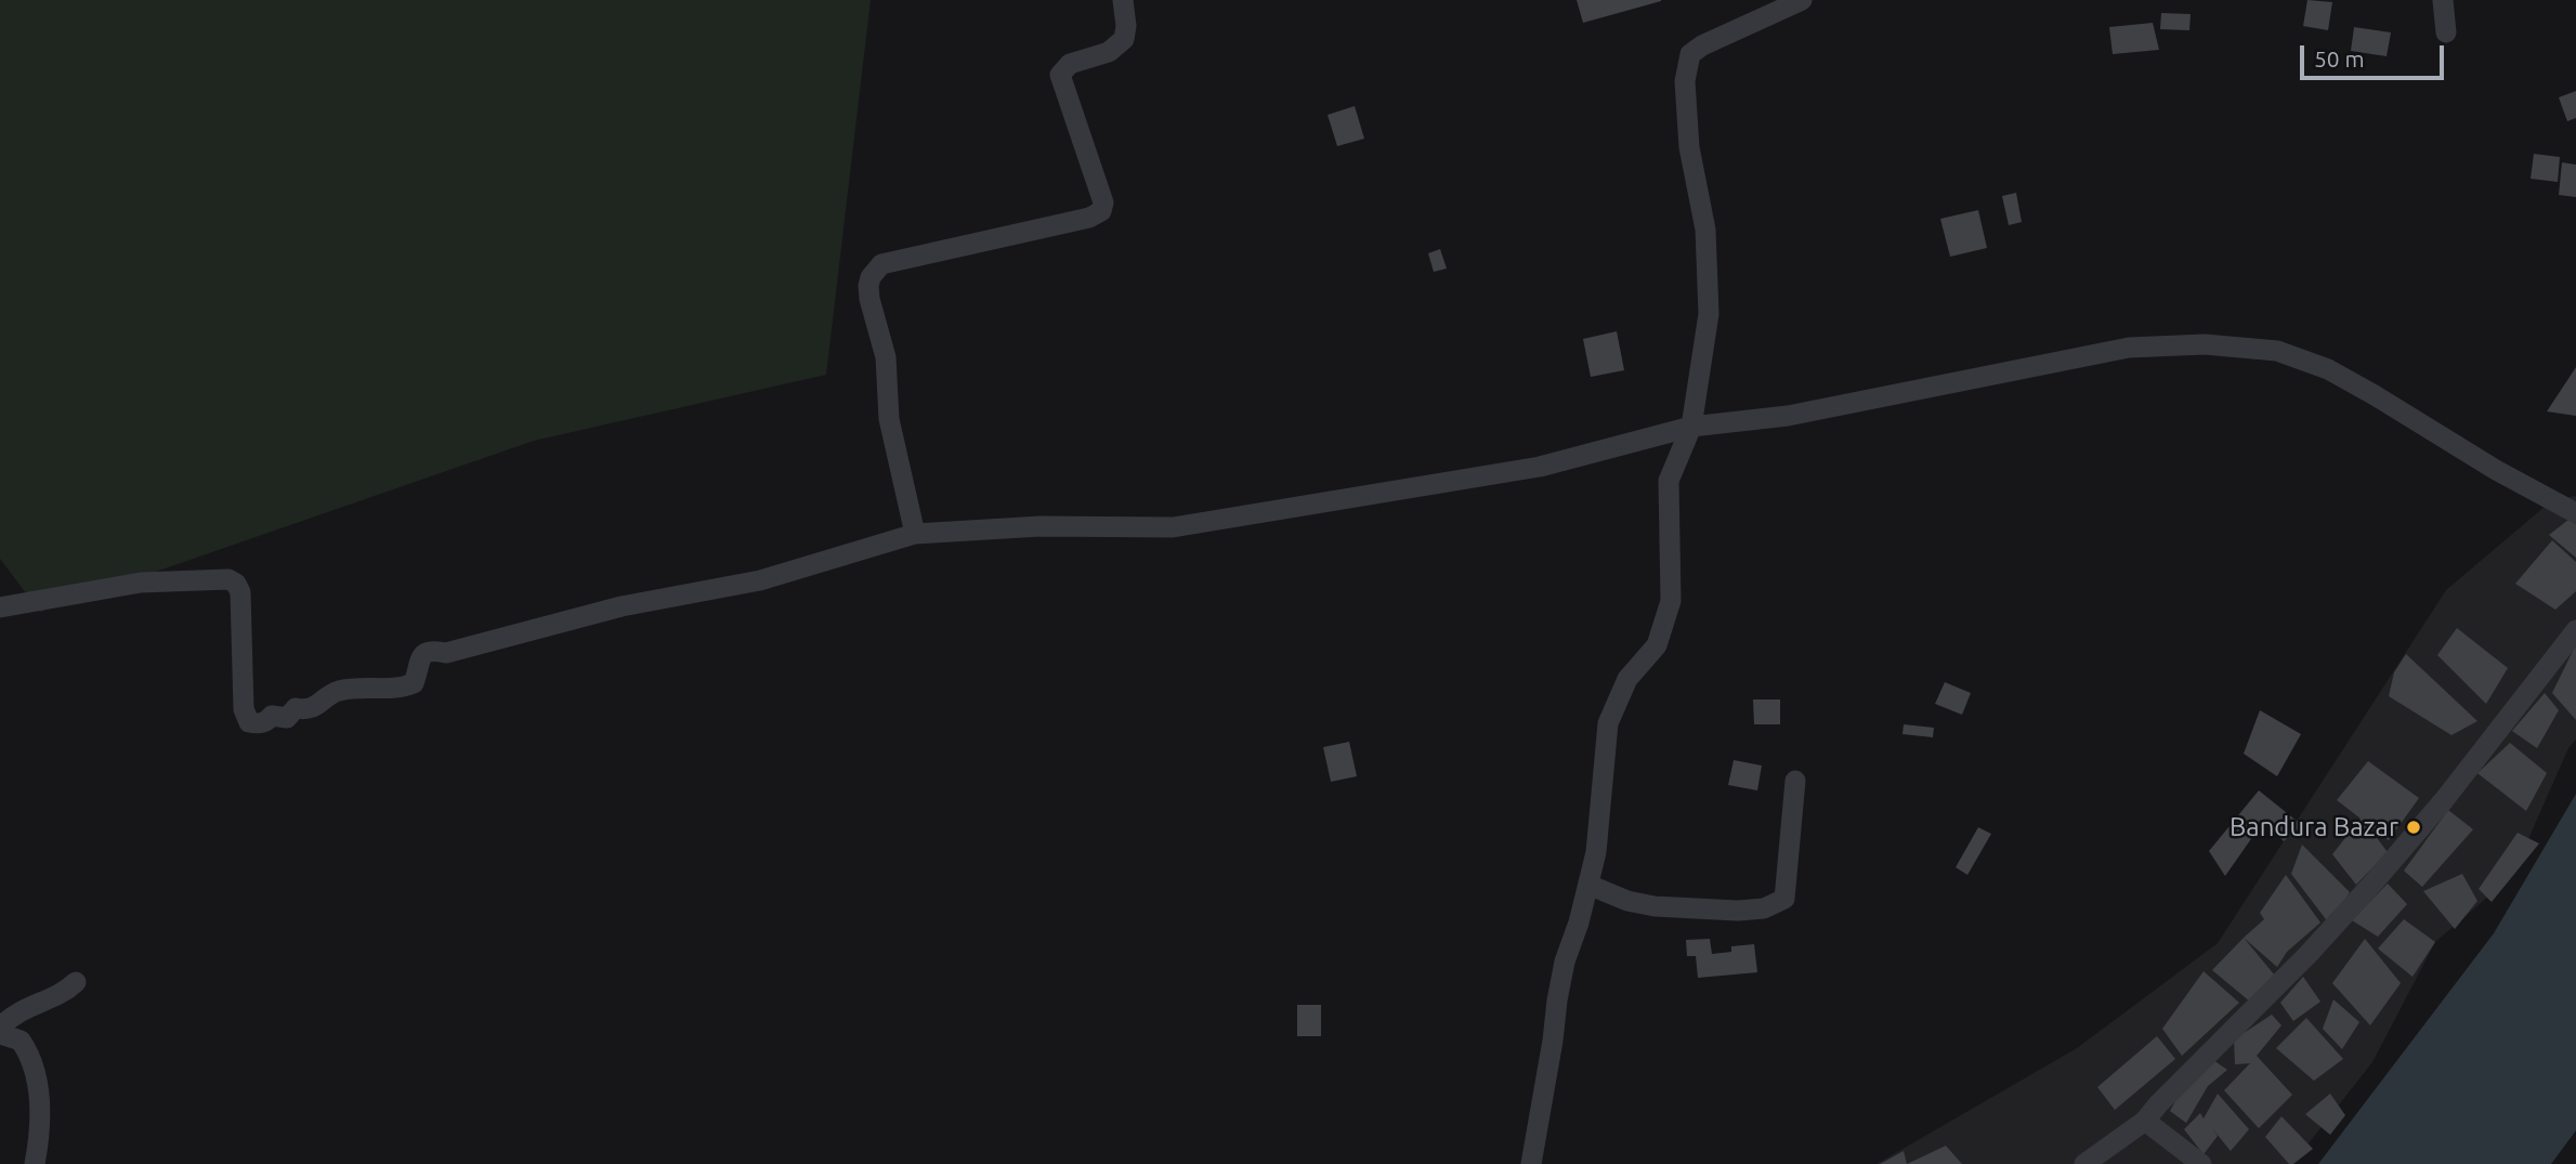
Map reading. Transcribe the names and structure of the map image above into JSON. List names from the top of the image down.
{
  "places": ["Bandura Bazar"],
  "scale_bar": "50 m"
}
